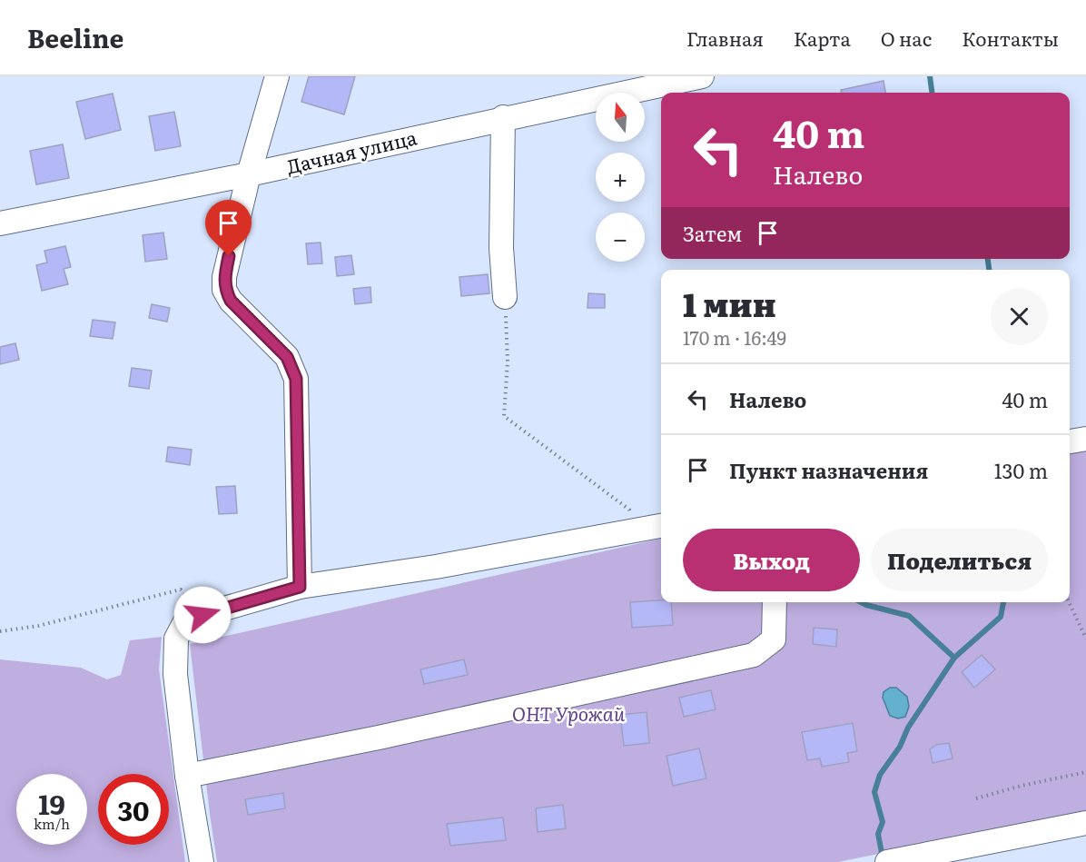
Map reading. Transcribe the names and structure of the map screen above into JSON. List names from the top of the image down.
{
  "streets": {
    "street": ["Дачная улица"]
  },
  "parks": ["ОНТ Урожай"],
  "north": "top",
  "page": {
    "header": "Beeline",
    "nav": [
      "Главная",
      "Карта",
      "О нас",
      "Контакты"
    ],
    "map_buttons": ["+", "−"],
    "turn": ["40 m", "Налево"],
    "then": "Затем",
    "heading": ["1 мин", "170 m · 16:49"],
    "list": [
      {
        "name": "Налево",
        "value": "40 m"
      },
      {
        "name": "Пункт назначения",
        "value": "130 m"
      }
    ],
    "buttons": ["Выход", "Поделиться"],
    "speed": "19 km/h",
    "limit": "30"
  }
}
